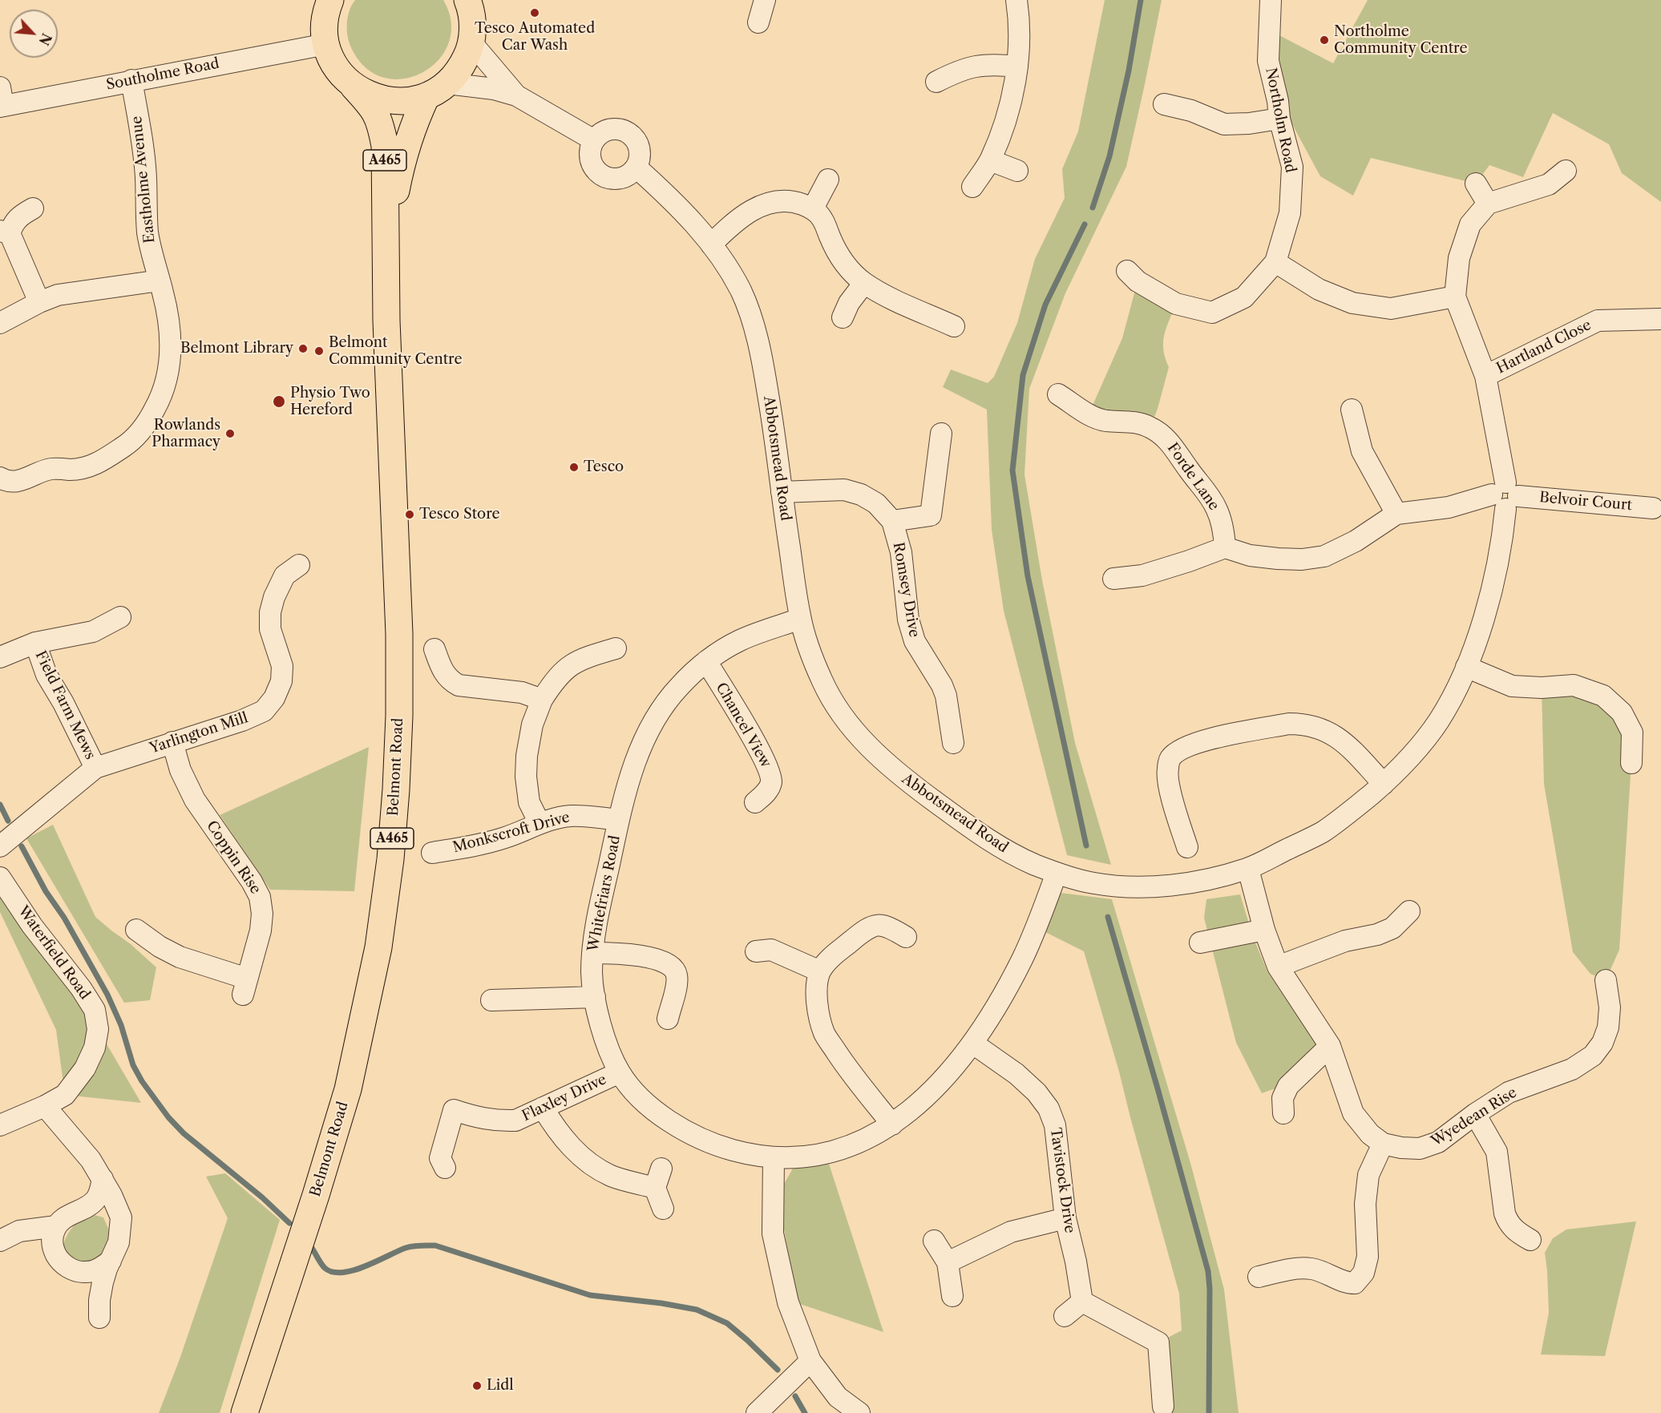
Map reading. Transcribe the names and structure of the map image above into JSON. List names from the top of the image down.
{
  "streets": {
    "highway": ["A465", "Belmont Road"],
    "street": [
      "Southolme Road",
      "Northolm Road",
      "Eastholme Avenue",
      "Hartland Close",
      "Abbotsmead Road",
      "Forde Lane",
      "Belvoir Court",
      "Romsey Drive",
      "Field Farm Mews",
      "Chancel View",
      "Yarlington Mill",
      "Monkscroft Drive",
      "Coppin Rise",
      "Whitefriars Road",
      "Waterfield Road",
      "Flaxley Drive",
      "Wyedean Rise",
      "Tavistock Drive"
    ]
  },
  "crossings": [
    ["Southolme Road", "Eastholme Avenue"],
    ["Southolme Road", "Belmont Road"],
    ["Hartland Close", "Abbotsmead Road"],
    ["Abbotsmead Road", "Belvoir Court"],
    ["Abbotsmead Road", "Romsey Drive"],
    ["Abbotsmead Road", "Whitefriars Road"],
    ["Field Farm Mews", "Yarlington Mill"],
    ["Chancel View", "Whitefriars Road"],
    ["Yarlington Mill", "Coppin Rise"],
    ["Monkscroft Drive", "Whitefriars Road"],
    ["Whitefriars Road", "Flaxley Drive"],
    ["Whitefriars Road", "Tavistock Drive"]
  ],
  "places": [
    "Tesco Automated Car Wash",
    "Northolme Community Centre",
    "Belmont Library",
    "Belmont Community Centre",
    "Physio Two Hereford",
    "Rowlands Pharmacy",
    "Tesco",
    "Tesco Store",
    "Lidl"
  ],
  "north": "bottom right"
}
